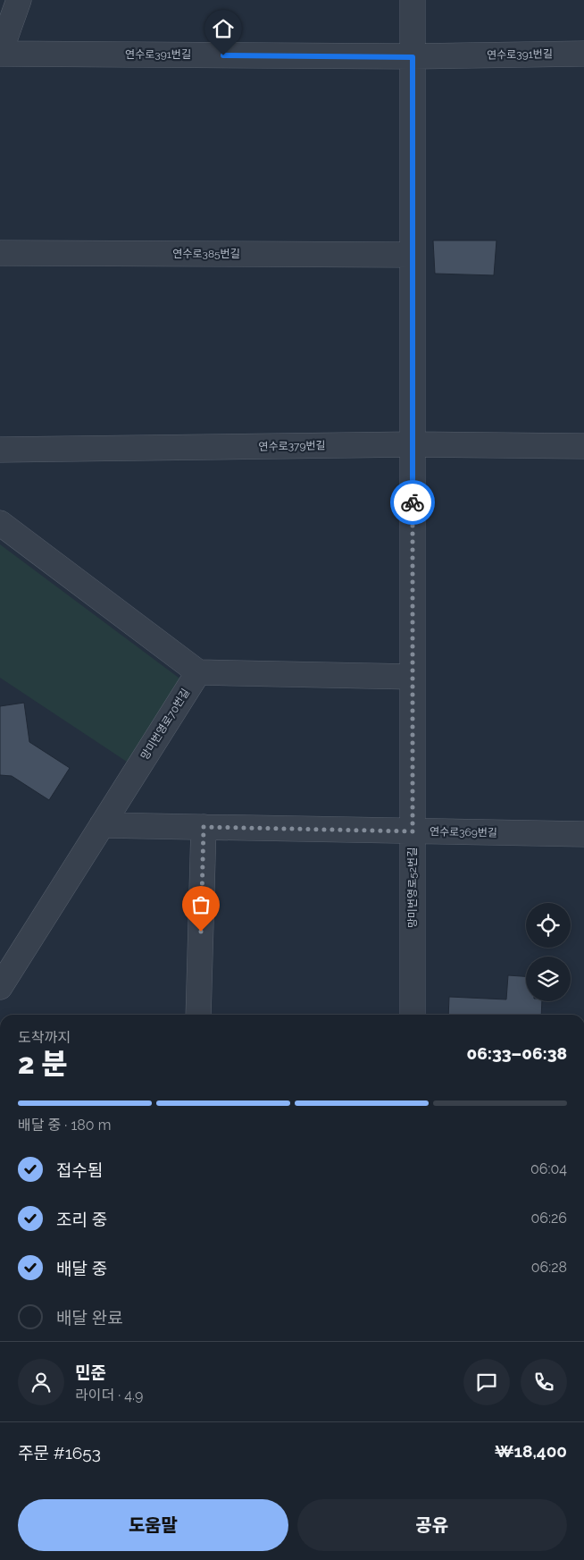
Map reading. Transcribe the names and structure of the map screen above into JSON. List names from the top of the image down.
{
  "streets": {
    "street": [
      "연수로391번길",
      "연수로385번길",
      "연수로379번길",
      "망미번영로70번길",
      "연수로369번길",
      "망미번영로52번길"
    ]
  },
  "crossings": [
    ["연수로391번길", "망미번영로52번길"],
    ["연수로385번길", "망미번영로52번길"],
    ["연수로379번길", "망미번영로52번길"],
    ["망미번영로70번길", "연수로369번길"],
    ["연수로369번길", "망미번영로52번길"]
  ],
  "page": {
    "heading": ["2 분", "도착까지", "06:33–06:38"],
    "panel": [
      "민준",
      "라이더 · 4.9",
      "주문 #1653",
      "₩18,400"
    ],
    "bar": "배달 중 · 180 m",
    "list": [
      ["접수됨", "06:04"],
      ["조리 중", "06:26"],
      ["배달 중", "06:28"],
      "배달 완료"
    ],
    "buttons": ["도움말", "공유"]
  }
}
